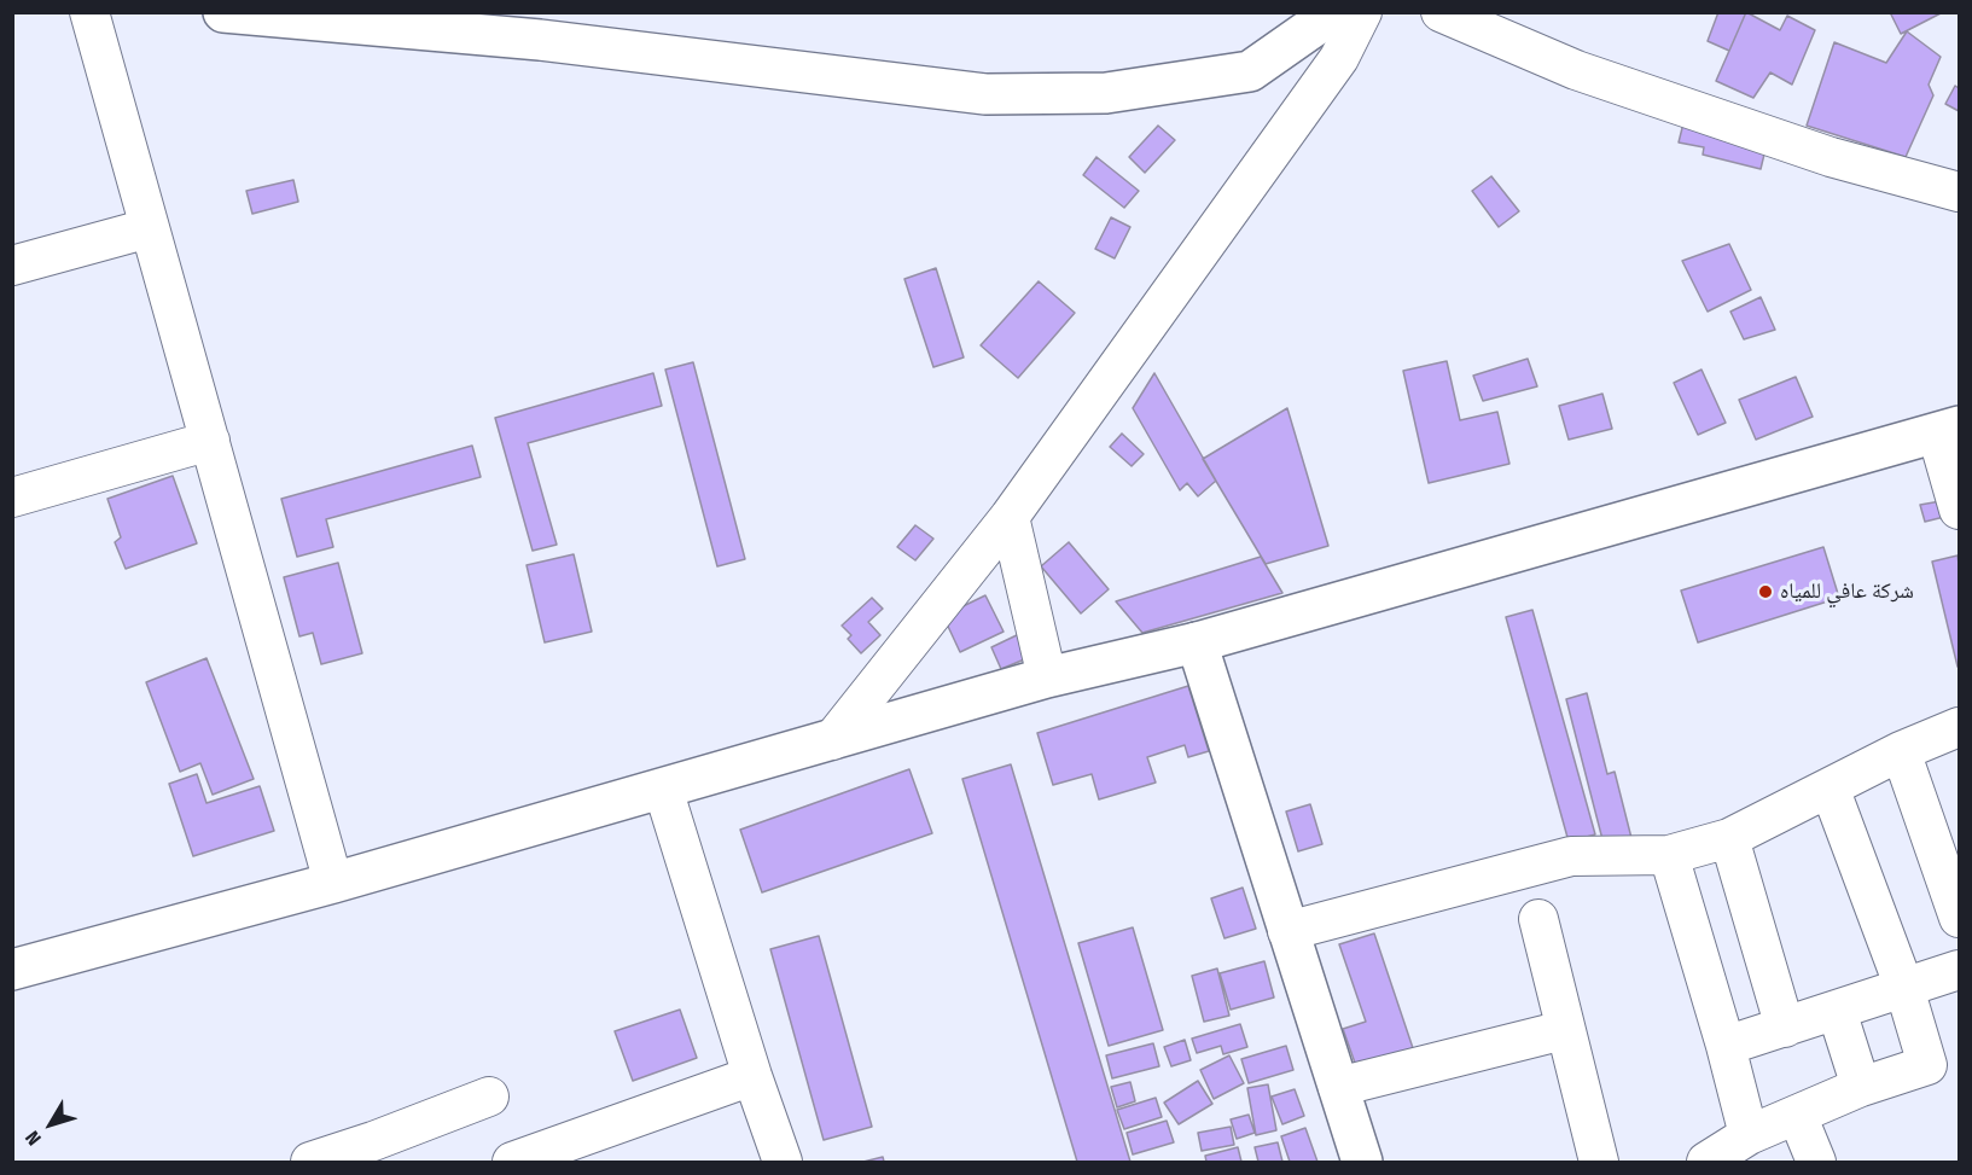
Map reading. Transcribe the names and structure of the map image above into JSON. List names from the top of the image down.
{
  "places": ["شركة عافي للمياه"],
  "north": "bottom left"
}
